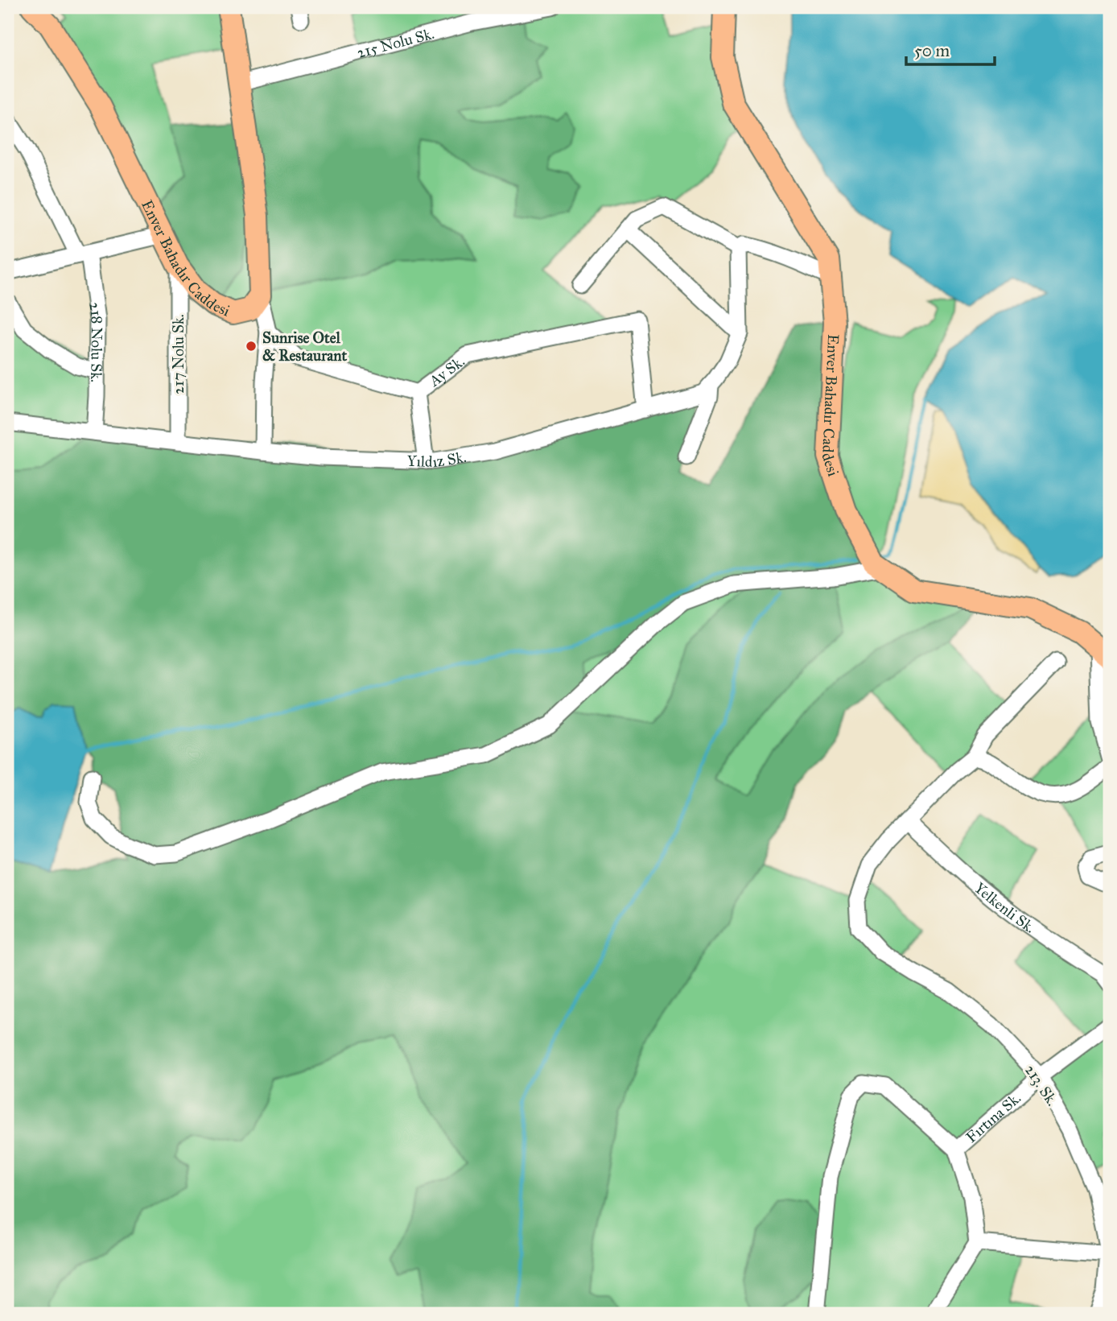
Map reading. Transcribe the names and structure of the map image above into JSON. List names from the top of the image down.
{
  "streets": {
    "main road": ["Enver Bahadır Caddesi"],
    "street": [
      "215 Nolu Sk.",
      "218 Nolu Sk.",
      "217 Nolu Sk.",
      "Ay Sk.",
      "Yıldız Sk.",
      "Yelkenli Sk.",
      "213. Sk.",
      "Fırtına Sk."
    ]
  },
  "crossings": [
    ["215 Nolu Sk.", "Enver Bahadır Caddesi"],
    ["Enver Bahadır Caddesi", "217 Nolu Sk."],
    ["218 Nolu Sk.", "Yıldız Sk."],
    ["217 Nolu Sk.", "Yıldız Sk."],
    ["Ay Sk.", "Yıldız Sk."],
    ["Yelkenli Sk.", "213. Sk."],
    ["213. Sk.", "Fırtına Sk."]
  ],
  "places": ["Sunrise Otel & Restaurant"],
  "scale_bar": "50 m"
}
